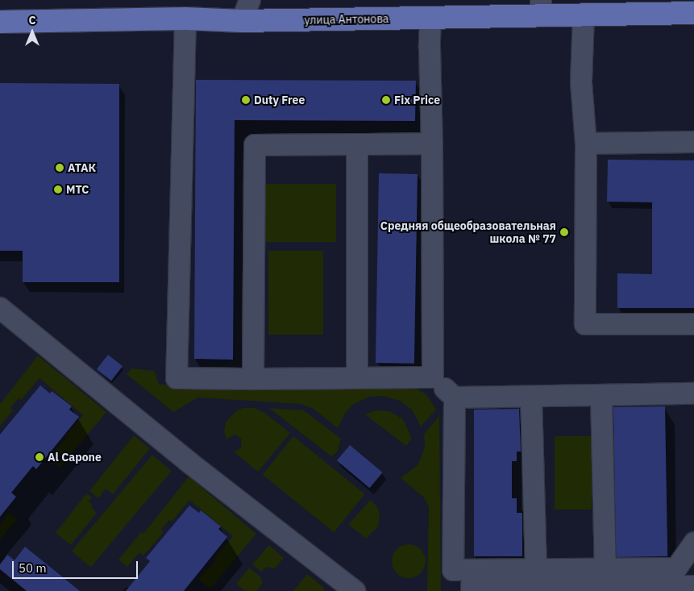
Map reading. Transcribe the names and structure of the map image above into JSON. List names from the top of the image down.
{
  "streets": {
    "main road": ["улица Антонова"]
  },
  "places": [
    "Duty Free",
    "Fix Price",
    "АТАК",
    "МТС",
    "Средняя общеобразовательная школа № 77",
    "Al Capone"
  ],
  "scale_bar": "50 m",
  "north": "top"
}
